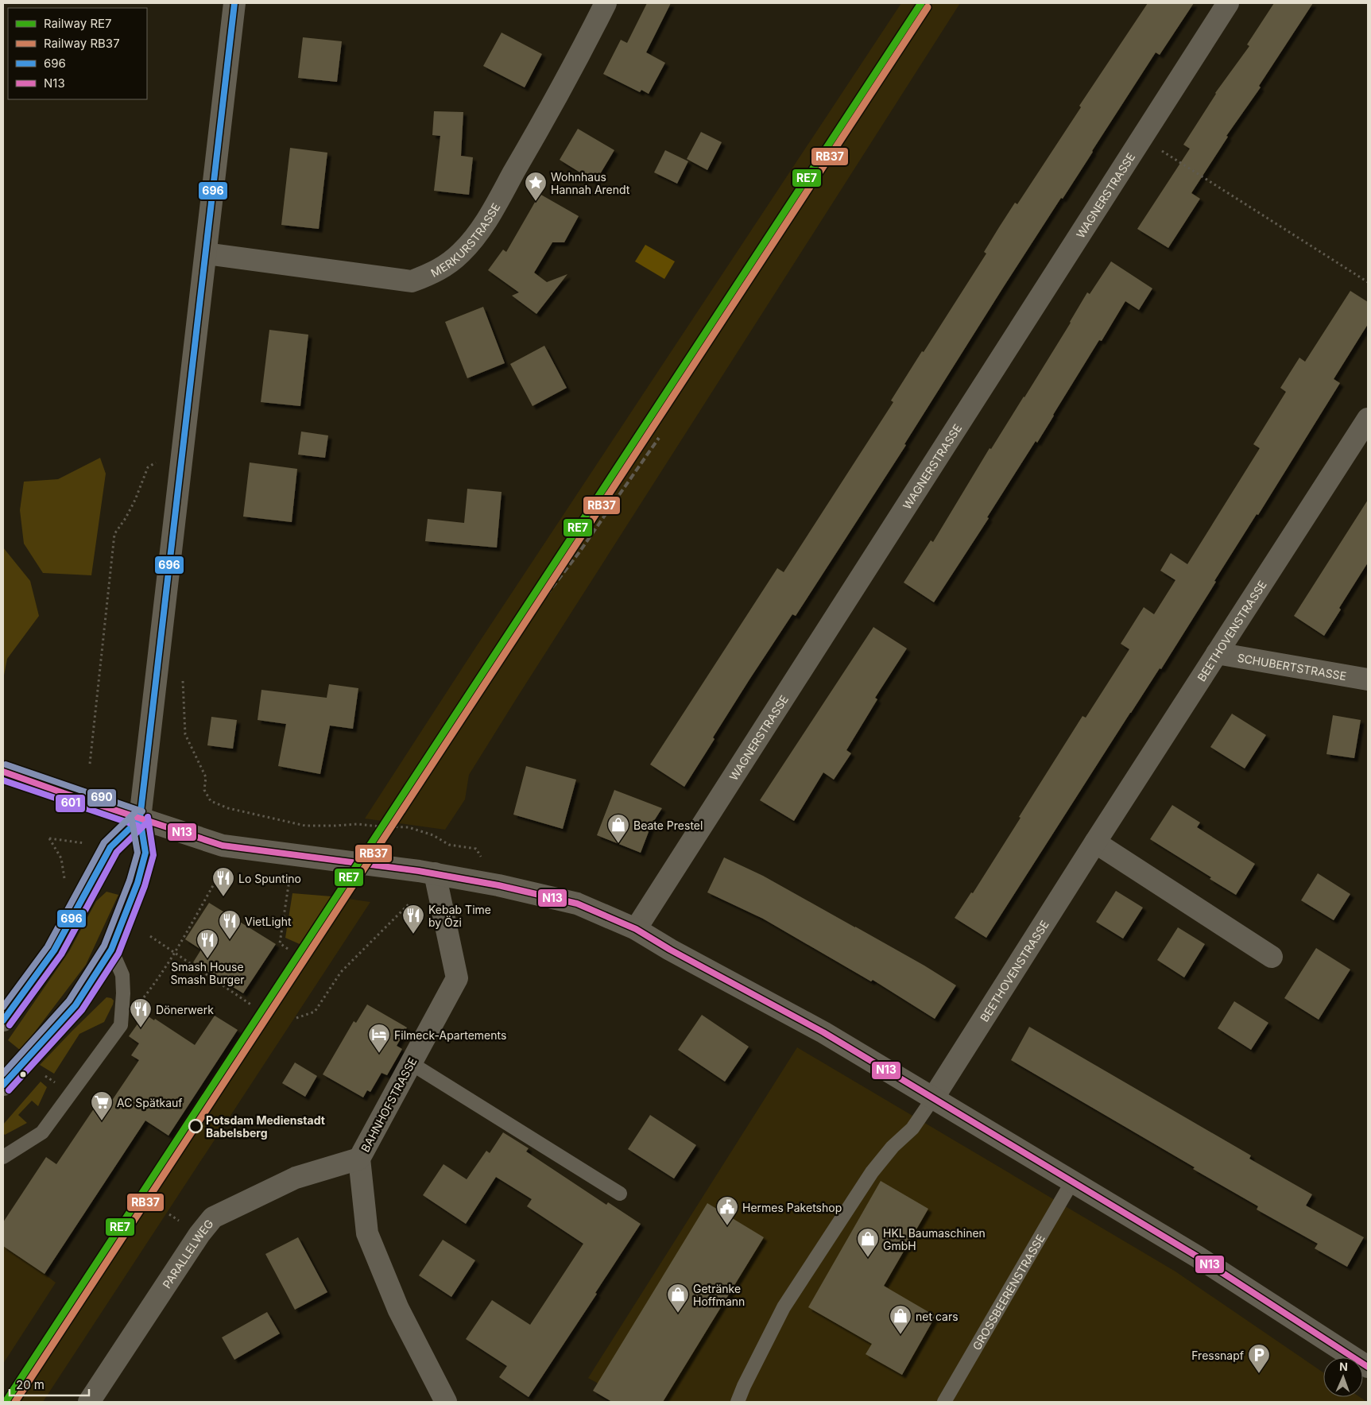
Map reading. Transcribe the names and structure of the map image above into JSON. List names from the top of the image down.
{
  "streets": {
    "street": [
      "WAGNERSTRASSE",
      "MERKURSTRASSE",
      "BEETHOVENSTRASSE",
      "SCHUBERTSTRASSE",
      "BAHNHOFSTRASSE",
      "PARALLELWEG"
    ],
    "lane": ["GROSSBEERENSTRASSE"]
  },
  "crossings": [
    ["BEETHOVENSTRASSE", "SCHUBERTSTRASSE"],
    ["BAHNHOFSTRASSE", "PARALLELWEG"]
  ],
  "places": {
    "place": ["Wohnhaus Hannah Arendt"],
    "shop": [
      "Beate Prestel",
      "HKL Baumaschinen GmbH",
      "Getränke Hoffmann",
      "net cars"
    ],
    "restaurant": [
      "Lo Spuntino",
      "Kebab Time by Özi",
      "VietLight",
      "Smash House Smash Burger",
      "Dönerwerk"
    ],
    "hotel": ["Filmeck-Apartements"],
    "supermarket": ["AC Spätkauf"],
    "other": ["Potsdam Medienstadt Babelsberg"],
    "public building": ["Hermes Paketshop"],
    "parking": ["Fressnapf"]
  },
  "lines": [
    "rail line RE7",
    "transit line 696",
    "rail line RB37",
    "transit line 690",
    "transit line N13",
    "transit line 601"
  ],
  "legend": [
    "Railway RE7",
    "Railway RB37",
    "696",
    "N13"
  ],
  "scale_bar": "20 m",
  "north": "top"
}
